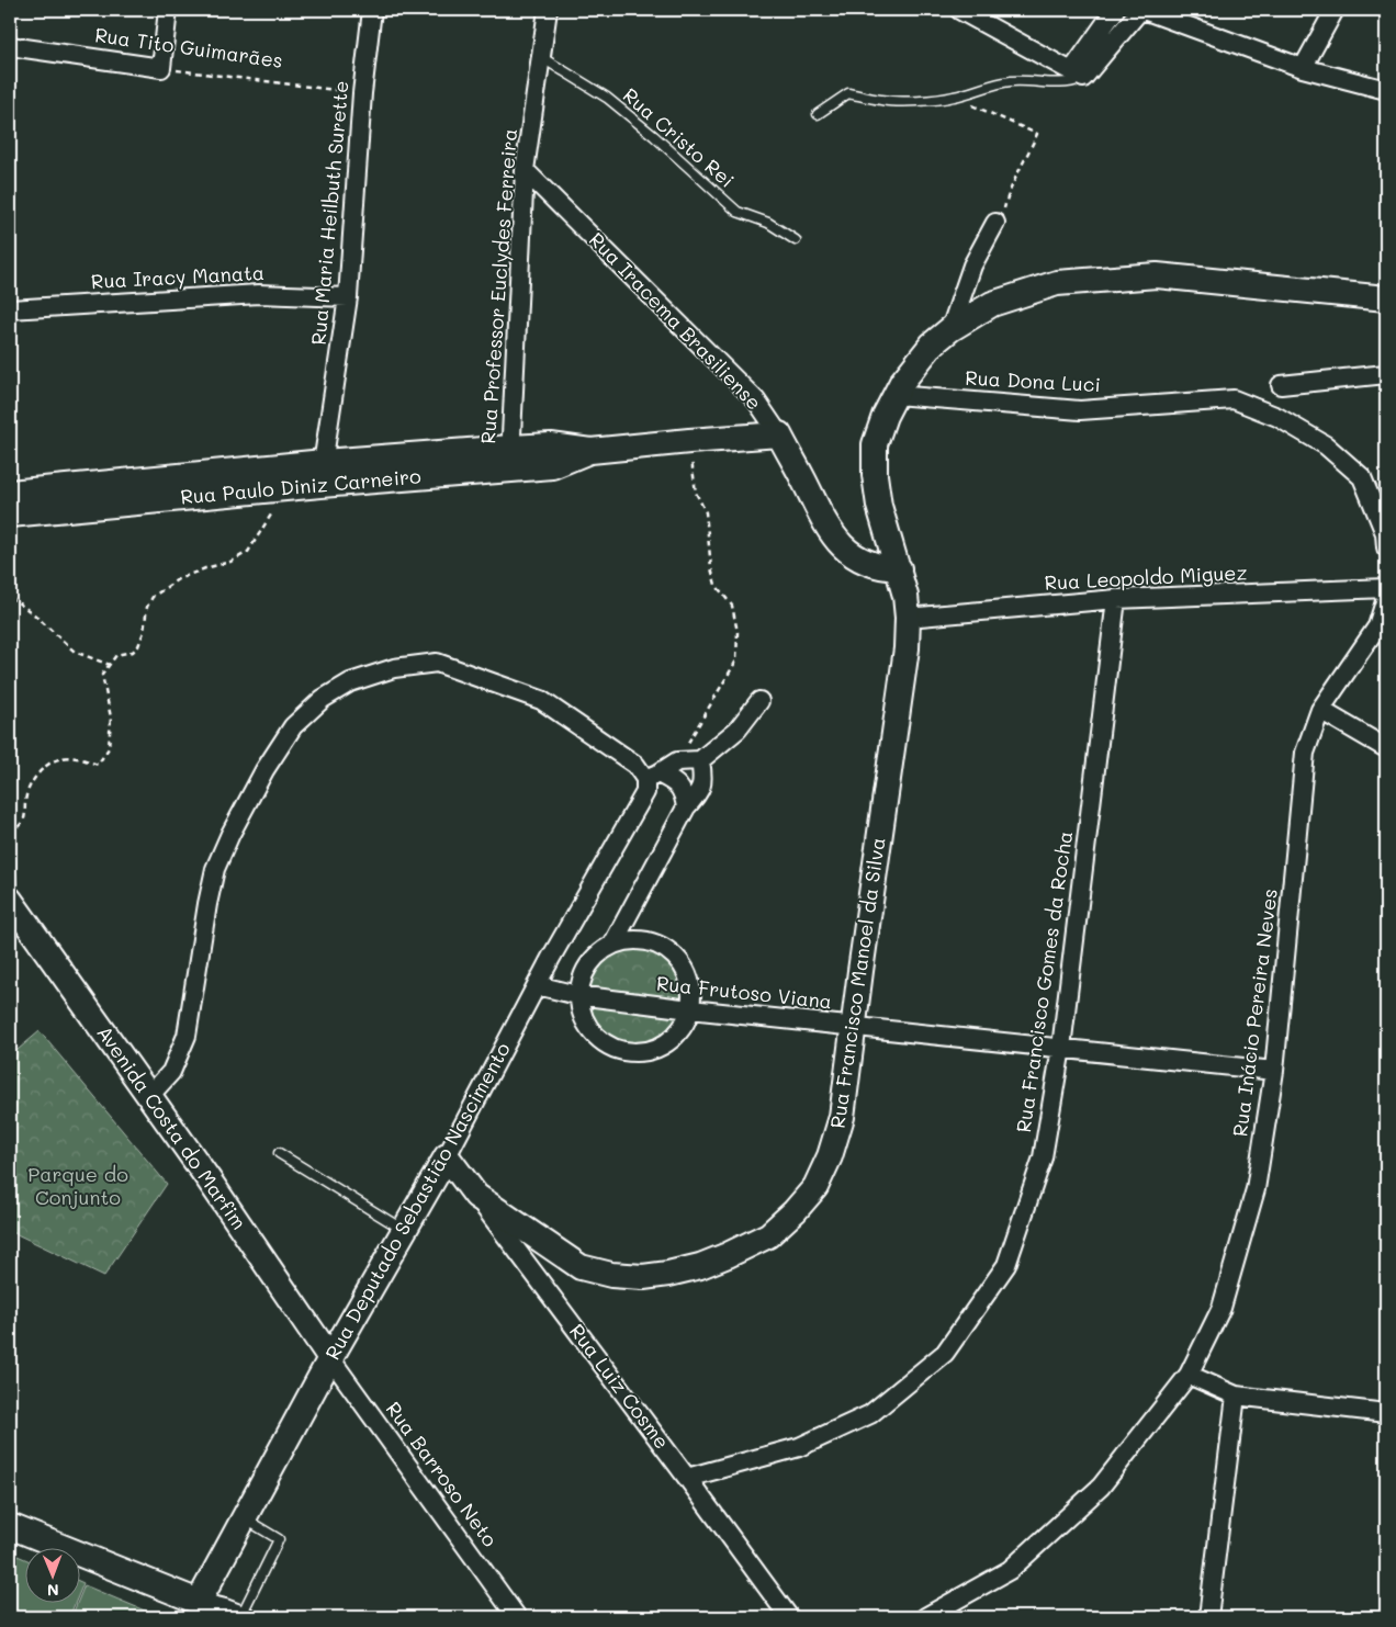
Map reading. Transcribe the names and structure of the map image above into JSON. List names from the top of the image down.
{
  "streets": {
    "street": [
      "Rua Tito Guimarães",
      "Rua Maria Heilbuth Surette",
      "Rua Iracy Manata",
      "Rua Professor Euclydes Ferreira",
      "Rua Iracema Brasiliense",
      "Rua Dona Luci",
      "Rua Paulo Diniz Carneiro",
      "Rua Leopoldo Miguez",
      "Rua Francisco Gomes da Rocha",
      "Rua Francisco Manoel da Silva",
      "Rua Frutoso Viana",
      "Rua Inácio Pereira Neves",
      "Avenida Costa do Marfim",
      "Rua Deputado Sebastião Nascimento",
      "Rua Luiz Cosme",
      "Rua Barroso Neto"
    ],
    "lane": ["Rua Cristo Rei"]
  },
  "crossings": [
    ["Rua Tito Guimarães", "Rua Maria Heilbuth Surette"],
    ["Rua Cristo Rei", "Rua Professor Euclydes Ferreira"],
    ["Rua Maria Heilbuth Surette", "Rua Iracy Manata"],
    ["Rua Maria Heilbuth Surette", "Rua Paulo Diniz Carneiro"],
    ["Rua Professor Euclydes Ferreira", "Rua Iracema Brasiliense"],
    ["Rua Professor Euclydes Ferreira", "Rua Paulo Diniz Carneiro"],
    ["Rua Iracema Brasiliense", "Rua Paulo Diniz Carneiro"],
    ["Rua Iracema Brasiliense", "Rua Francisco Manoel da Silva"],
    ["Rua Dona Luci", "Rua Francisco Manoel da Silva"],
    ["Rua Leopoldo Miguez", "Rua Francisco Gomes da Rocha"],
    ["Rua Leopoldo Miguez", "Rua Francisco Manoel da Silva"],
    ["Rua Francisco Gomes da Rocha", "Rua Frutoso Viana"],
    ["Rua Francisco Gomes da Rocha", "Rua Luiz Cosme"],
    ["Rua Francisco Manoel da Silva", "Rua Frutoso Viana"],
    ["Rua Francisco Manoel da Silva", "Rua Luiz Cosme"],
    ["Rua Frutoso Viana", "Rua Inácio Pereira Neves"],
    ["Rua Frutoso Viana", "Rua Deputado Sebastião Nascimento"],
    ["Avenida Costa do Marfim", "Rua Deputado Sebastião Nascimento"],
    ["Avenida Costa do Marfim", "Rua Barroso Neto"],
    ["Rua Deputado Sebastião Nascimento", "Rua Luiz Cosme"],
    ["Rua Deputado Sebastião Nascimento", "Rua Barroso Neto"]
  ],
  "parks": ["Parque do Conjunto"],
  "north": "bottom"
}
